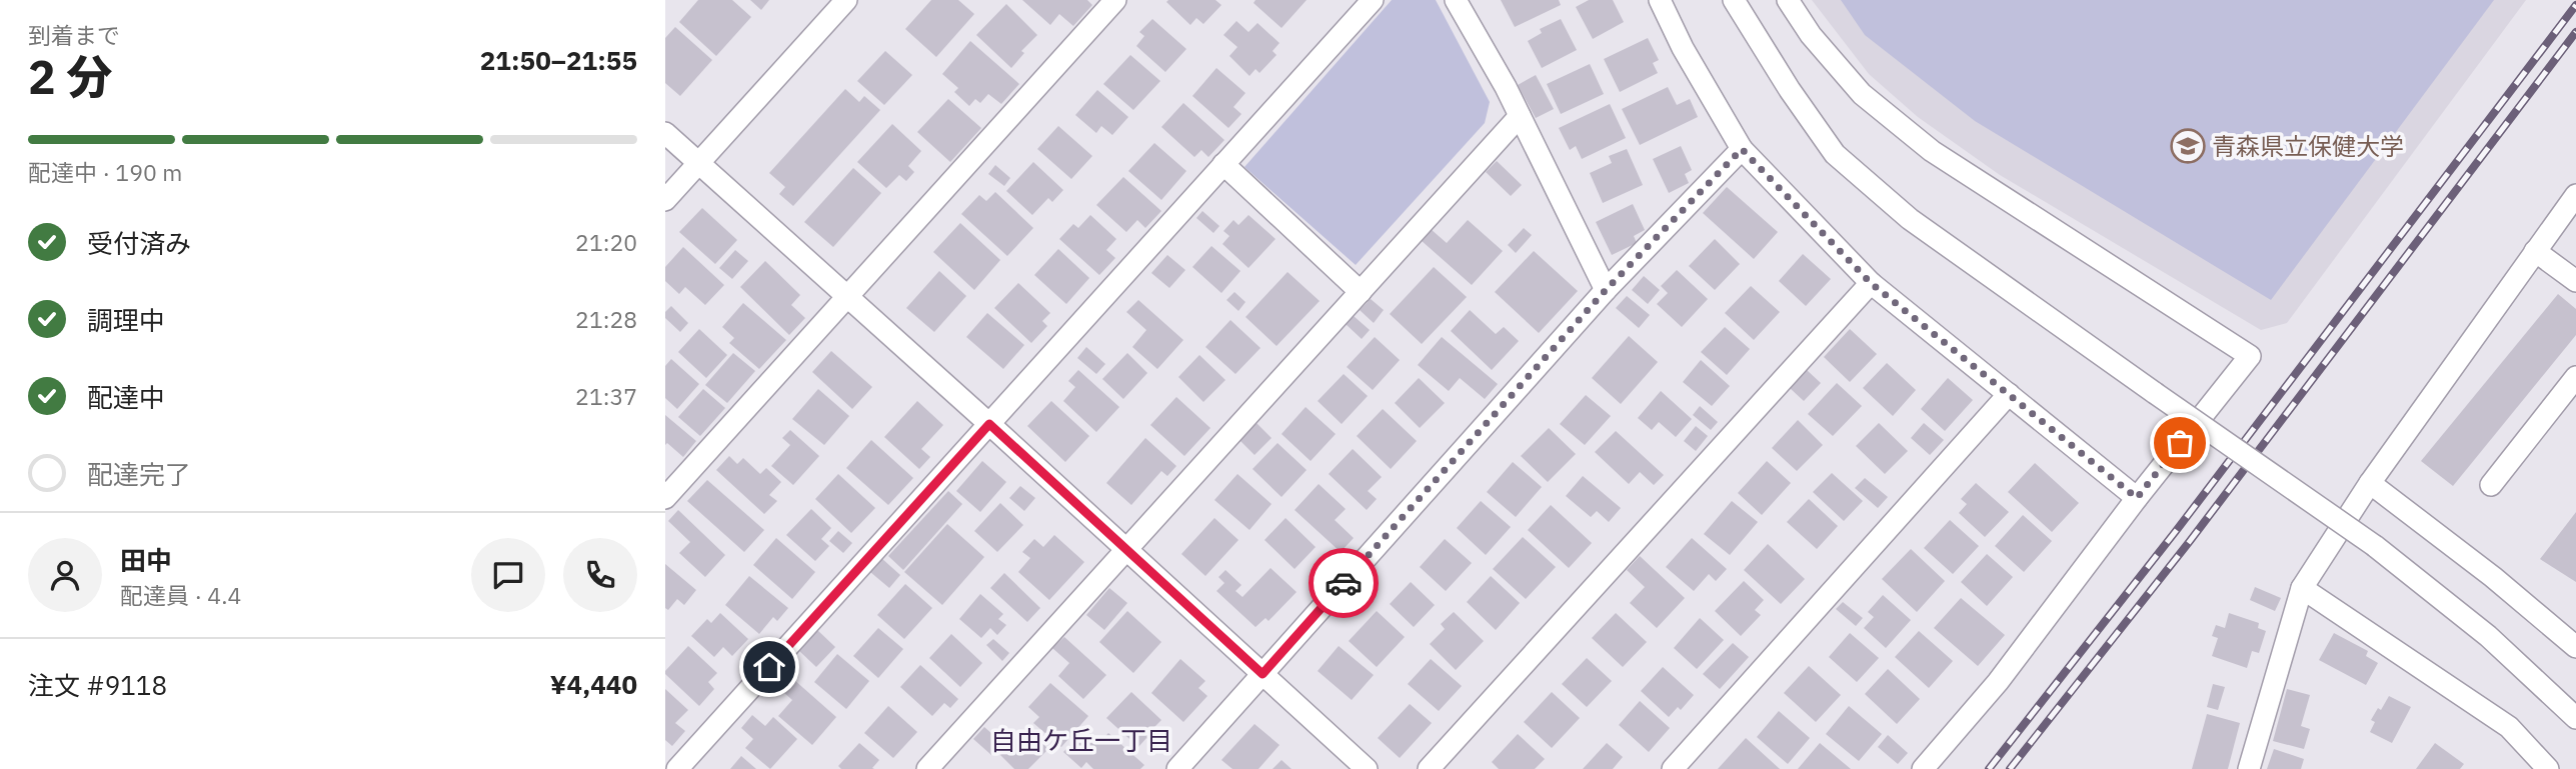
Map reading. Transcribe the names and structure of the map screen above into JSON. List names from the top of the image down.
{
  "districts": ["自由ケ丘一丁目"],
  "places": {
    "school or university": ["青森県立保健大学"]
  },
  "page": {
    "heading": ["2 分", "到着まで", "21:50–21:55"],
    "panel": [
      "田中",
      "配達員 · 4.4",
      "注文 #9118",
      "¥4,440"
    ],
    "bar": "配達中 · 190 m",
    "list": [
      ["受付済み", "21:20"],
      ["調理中", "21:28"],
      ["配達中", "21:37"],
      "配達完了"
    ]
  }
}
